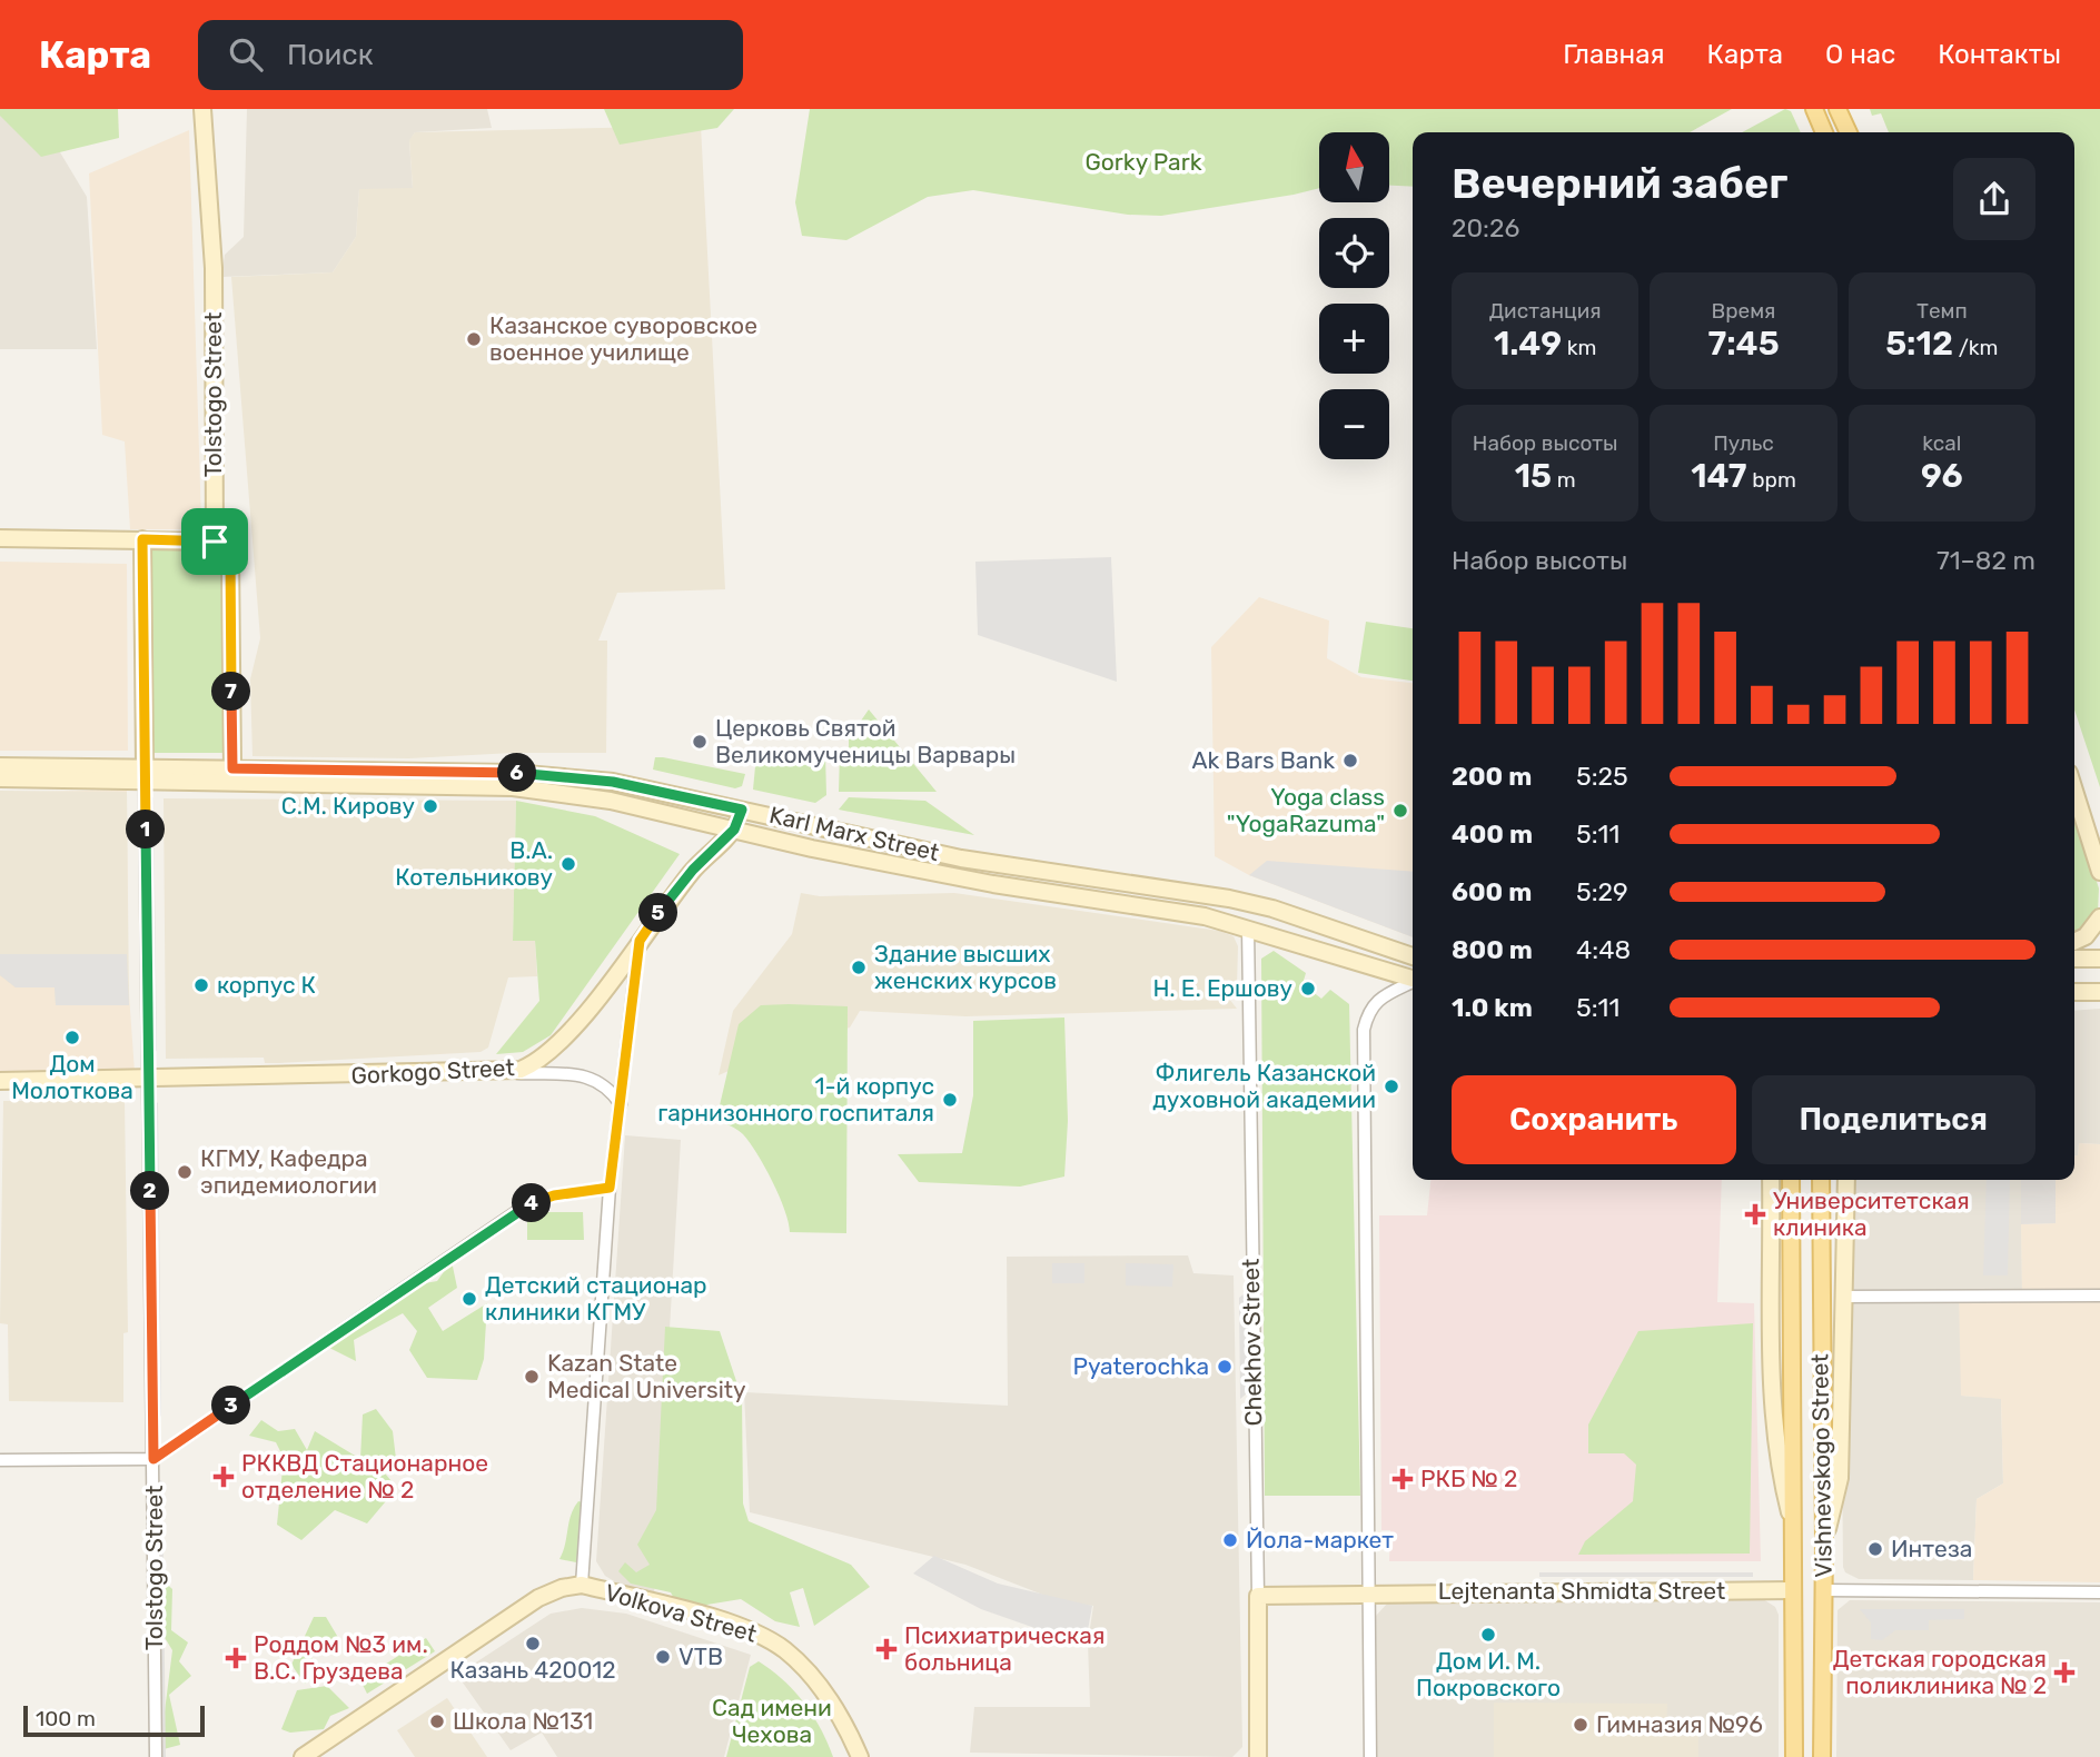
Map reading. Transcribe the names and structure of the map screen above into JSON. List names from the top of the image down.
{
  "streets": {
    "main road": [
      "Tolstogo Street",
      "Karl Marx Street",
      "Gorkogo Street",
      "Chekhov Street",
      "Vishnevskogo Street",
      "Lejtenanta Shmidta Street",
      "Volkova Street"
    ]
  },
  "crossings": [
    ["Tolstogo Street", "Karl Marx Street"],
    ["Tolstogo Street", "Gorkogo Street"],
    ["Karl Marx Street", "Gorkogo Street"],
    ["Karl Marx Street", "Chekhov Street"],
    ["Chekhov Street", "Lejtenanta Shmidta Street"],
    ["Vishnevskogo Street", "Lejtenanta Shmidta Street"]
  ],
  "parks": ["Gorky Park", "Сад имени Чехова"],
  "places": {
    "other": [
      "Казанское суворовское военное училище",
      "Церковь Святой Великомученицы Варвары",
      "Ak Bars Bank",
      "С.М. Кирову",
      "Yoga class \"YogaRazuma\"",
      "В.А. Котельникову",
      "Здание высших женских курсов",
      "корпус К",
      "Н. Е. Ершову",
      "Дом Молоткова",
      "Флигель Казанской духовной академии",
      "1-й корпус гарнизонного госпиталя",
      "КГМУ, Кафедра эпидемиологии",
      "Детский стационар клиники КГМУ",
      "Pyaterochka",
      "Kazan State Medical University",
      "Йола-маркет",
      "Интеза",
      "Дом И. М. Покровского",
      "Казань 420012",
      "VTB",
      "Школа №131",
      "Гимназия №96"
    ],
    "health": [
      "Университетская клиника",
      "РККВД Стационарное отделение № 2",
      "РКБ № 2",
      "Психиатрическая больница",
      "Роддом №3 им. В.С. Груздева",
      "Детская городская поликлиника № 2"
    ]
  },
  "scale_bar": "100 m",
  "north": "top",
  "page": {
    "header": "Карта",
    "search": "Поиск",
    "nav": [
      "Главная",
      "Карта",
      "О нас",
      "Контакты"
    ],
    "map_buttons": ["+", "−"],
    "heading": ["Вечерний забег", "20:26"],
    "stats": [
      ["Дистанция", "1.49 km"],
      ["Время", "7:45"],
      ["Темп", "5:12 /km"],
      ["Набор высоты", "15 m"],
      ["Пульс", "147 bpm"],
      ["kcal", "96"]
    ],
    "chart": ["Набор высоты", "71–82 m"],
    "pins": [
      "7",
      "6",
      "1",
      "5",
      "2",
      "4",
      "3"
    ],
    "list": [
      {
        "name": "200 m",
        "note": "5:25"
      },
      {
        "name": "400 m",
        "note": "5:11"
      },
      {
        "name": "600 m",
        "note": "5:29"
      },
      {
        "name": "800 m",
        "note": "4:48"
      },
      {
        "name": "1.0 km",
        "note": "5:11"
      }
    ],
    "buttons": ["Сохранить", "Поделиться"],
    "scale": "100 m"
  }
}
